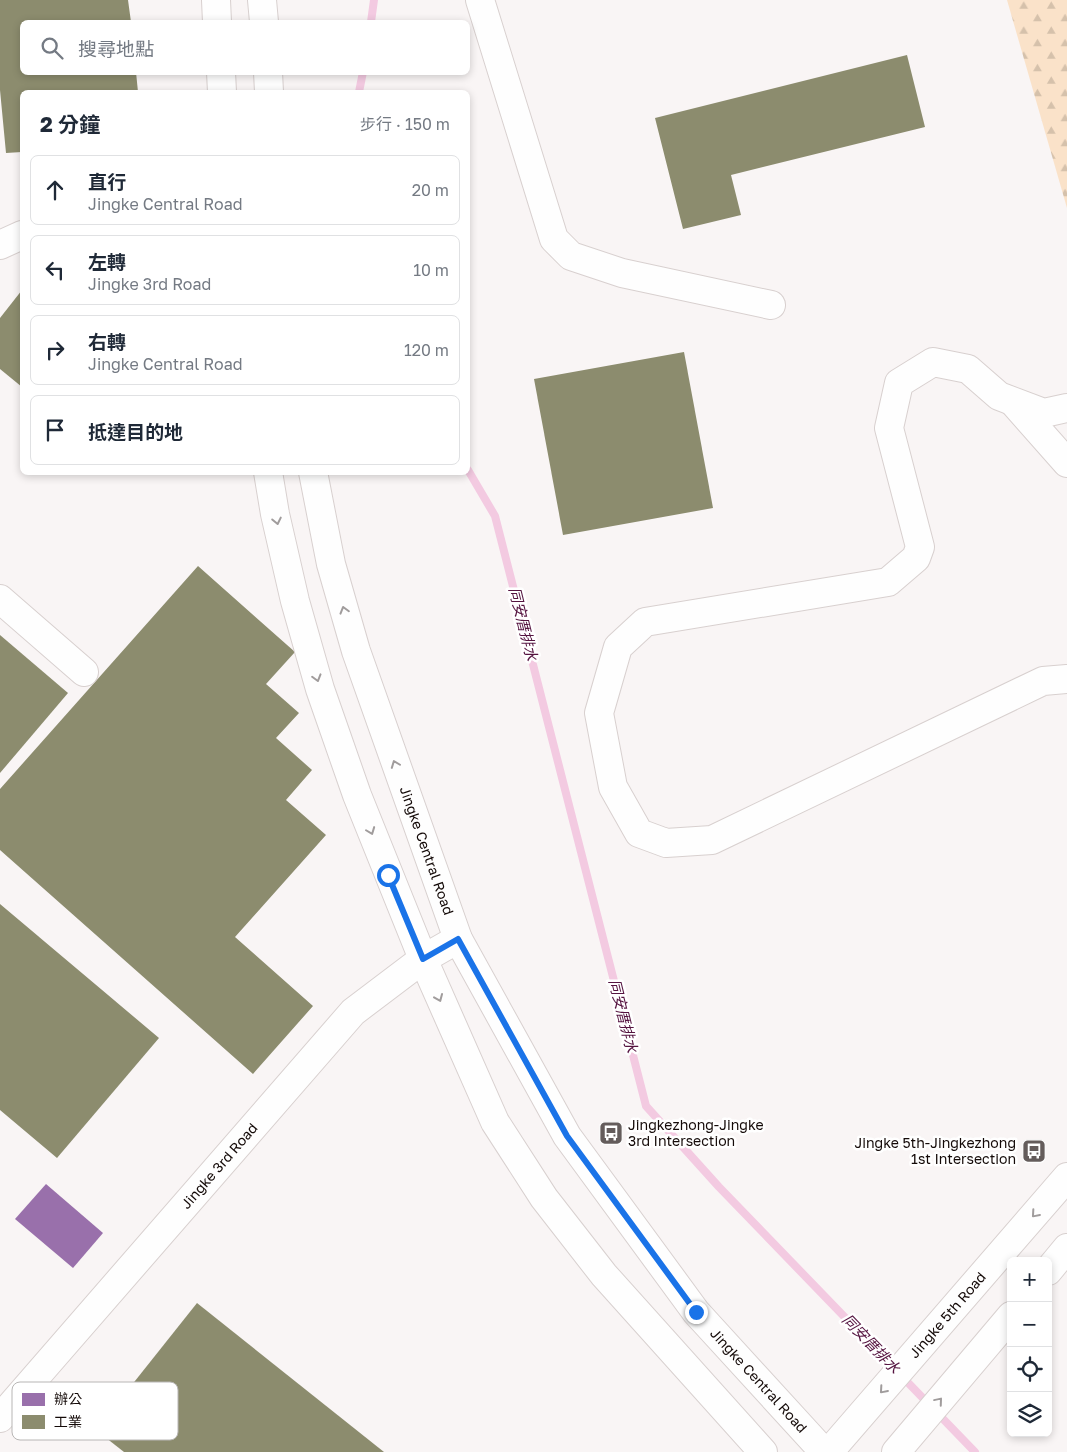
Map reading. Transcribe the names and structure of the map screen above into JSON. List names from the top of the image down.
{
  "streets": {
    "street": ["Jingke Central Road", "Jingke 3rd Road", "Jingke 5th Road"]
  },
  "crossings": [
    ["Jingke Central Road", "Jingke 3rd Road"]
  ],
  "water": ["同安厝排水"],
  "places": {
    "bus stop": ["Jingkezhong-Jingke 3rd Intersection", "Jingke 5th-Jingkezhong 1st Intersection"]
  },
  "legend": ["辦公", "工業"],
  "page": {
    "search": "搜尋地點",
    "heading": ["2 分鐘", "步行 · 150 m"],
    "list": [
      ["直行", "Jingke Central Road", "20 m"],
      ["左轉", "Jingke 3rd Road", "10 m"],
      ["右轉", "Jingke Central Road", "120 m"],
      "抵達目的地"
    ],
    "map_buttons": ["+", "−"]
  }
}
